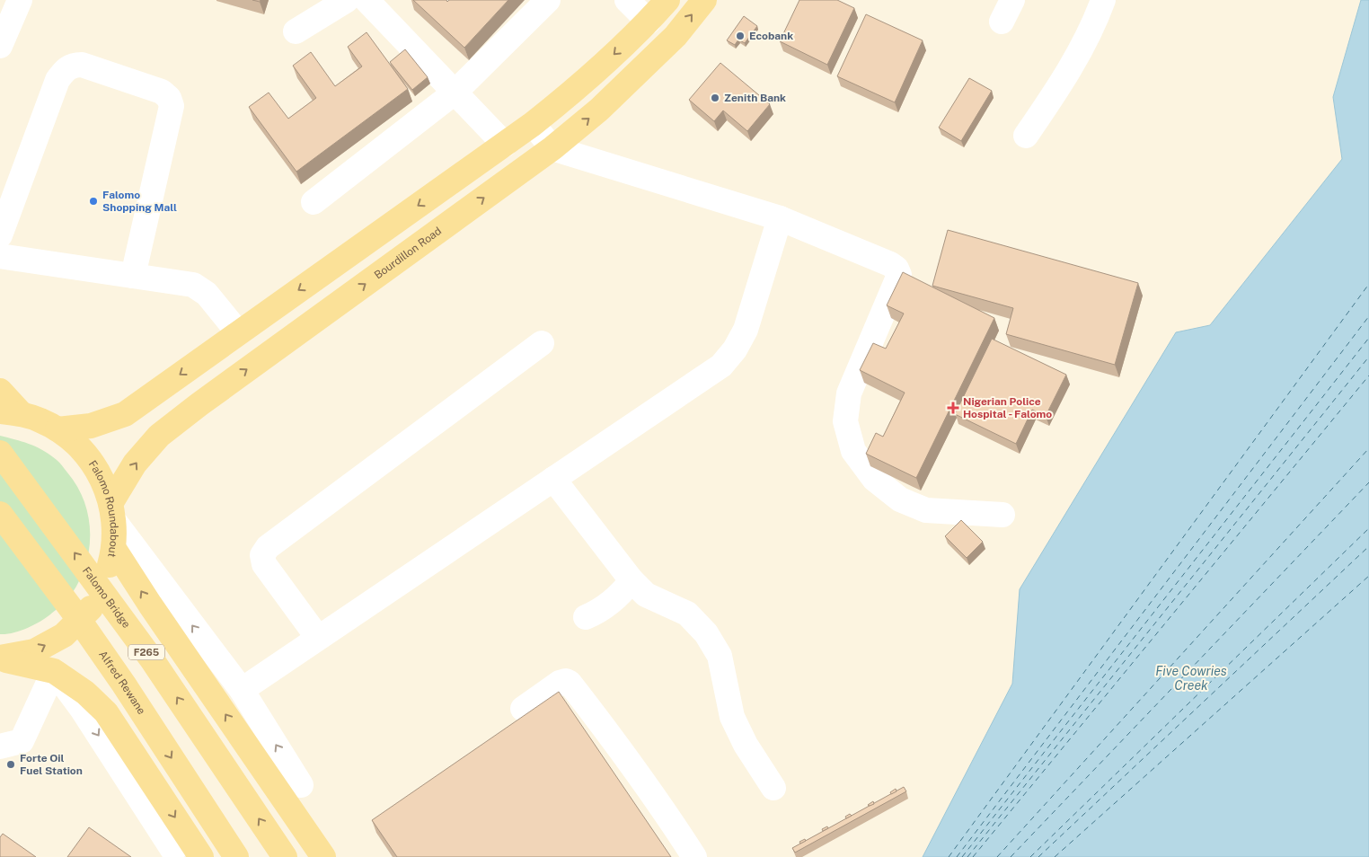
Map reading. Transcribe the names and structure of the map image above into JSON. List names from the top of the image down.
{
  "streets": {
    "main road": [
      "Bourdillon Road",
      "Falomo Roundabout",
      "Falomo Bridge",
      "F265",
      "Alfred Rewane"
    ]
  },
  "crossings": [
    ["Bourdillon Road", "Falomo Roundabout"]
  ],
  "one_way": ["Falomo Roundabout"],
  "water": ["Five Cowries Creek"],
  "places": {
    "other": [
      "Ecobank",
      "Zenith Bank",
      "Falomo Shopping Mall",
      "Forte Oil Fuel Station"
    ],
    "health": ["Nigerian Police Hospital - Falomo"]
  }
}
